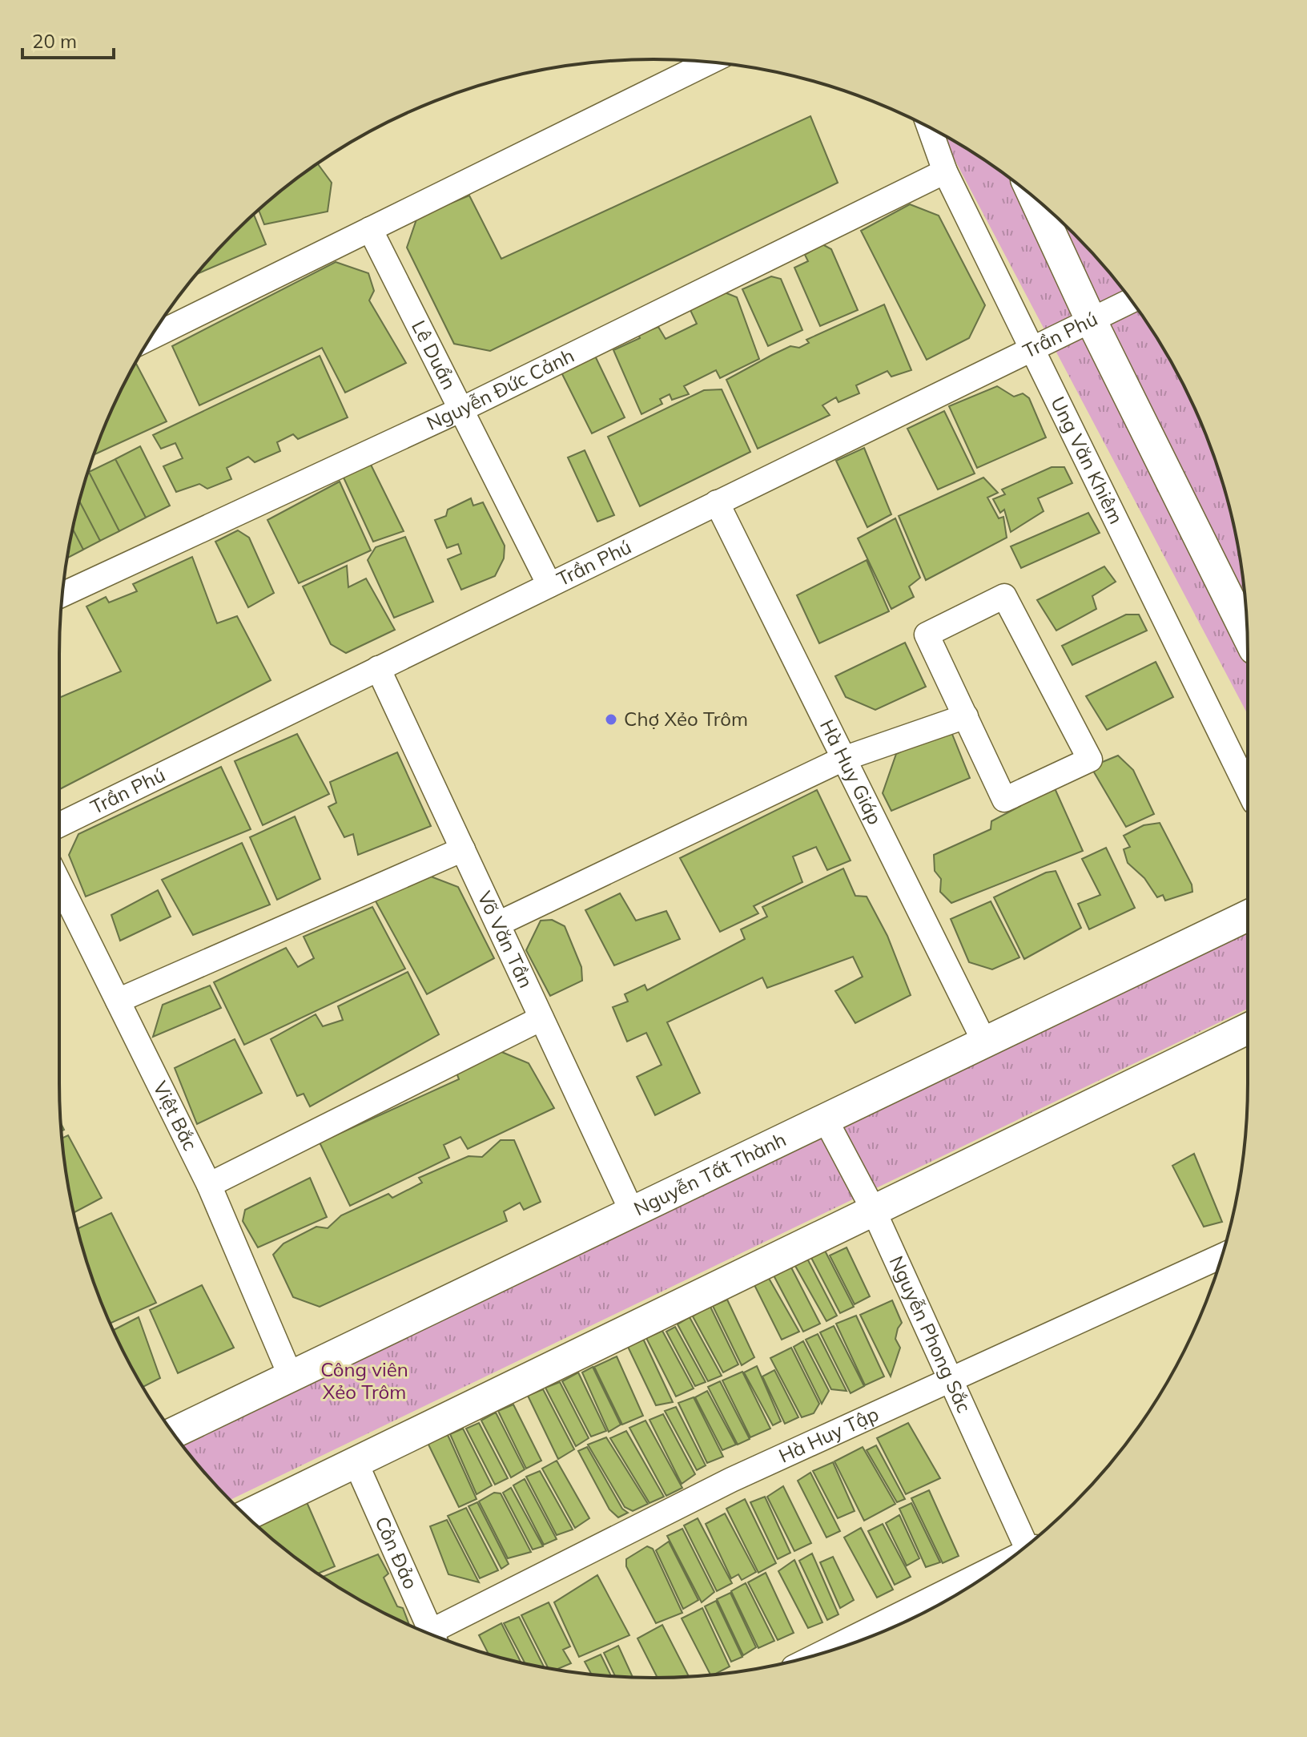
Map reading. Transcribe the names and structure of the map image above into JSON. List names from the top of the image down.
{
  "streets": {
    "street": [
      "Trần Phú",
      "Lê Duẩn",
      "Nguyễn Đức Cảnh",
      "Ung Văn Khiêm",
      "Hà Huy Giáp",
      "Võ Văn Tần",
      "Việt Bắc",
      "Nguyễn Tất Thành",
      "Nguyễn Phong Sắc",
      "Hà Huy Tập",
      "Côn Đảo"
    ]
  },
  "crossings": [
    ["Trần Phú", "Lê Duẩn"],
    ["Trần Phú", "Ung Văn Khiêm"],
    ["Trần Phú", "Hà Huy Giáp"],
    ["Trần Phú", "Võ Văn Tần"],
    ["Lê Duẩn", "Nguyễn Đức Cảnh"],
    ["Nguyễn Đức Cảnh", "Ung Văn Khiêm"],
    ["Hà Huy Giáp", "Nguyễn Tất Thành"],
    ["Võ Văn Tần", "Nguyễn Tất Thành"],
    ["Việt Bắc", "Nguyễn Tất Thành"],
    ["Nguyễn Tất Thành", "Nguyễn Phong Sắc"],
    ["Nguyễn Phong Sắc", "Hà Huy Tập"]
  ],
  "parks": ["Công viên Xẻo Trôm"],
  "places": ["Chợ Xẻo Trôm"],
  "scale_bar": "20 m"
}
